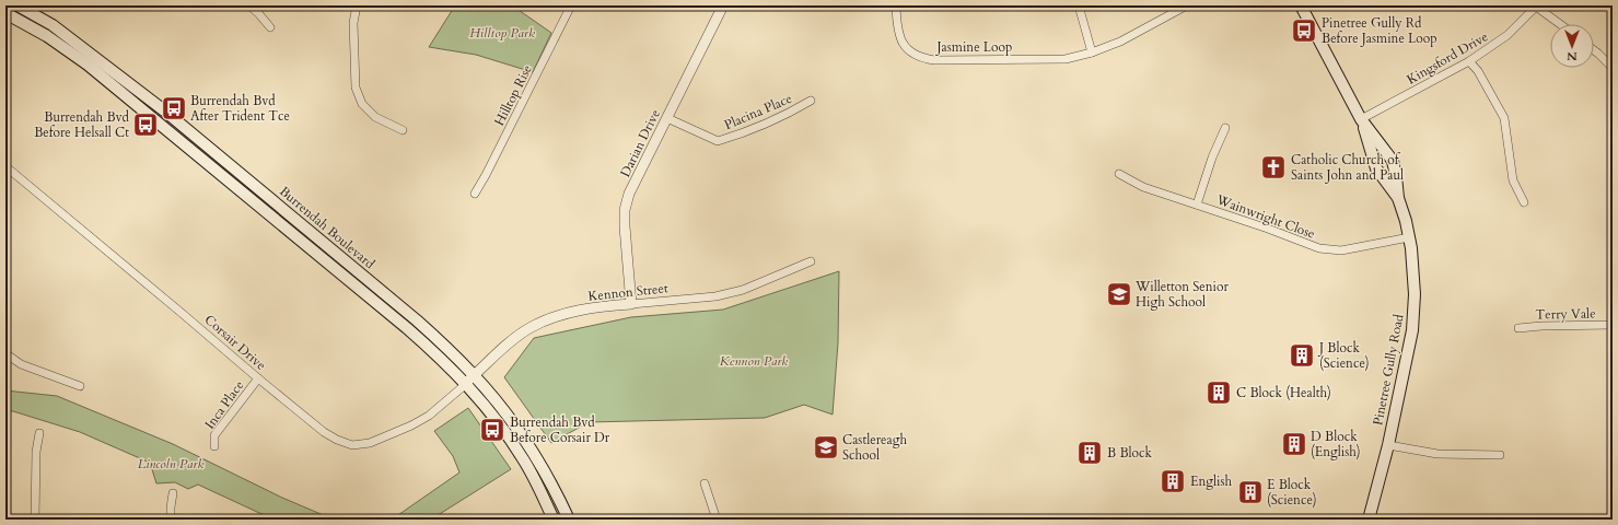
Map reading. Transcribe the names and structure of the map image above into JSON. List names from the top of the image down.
{
  "streets": {
    "main road": ["Burrendah Boulevard", "Pinetree Gully Road"],
    "street": [
      "Jasmine Loop",
      "Kingsford Drive",
      "Hilltop Rise",
      "Placina Place",
      "Darian Drive",
      "Wainwright Close",
      "Kennon Street",
      "Terry Vale",
      "Corsair Drive",
      "Inca Place"
    ]
  },
  "crossings": [
    ["Kingsford Drive", "Pinetree Gully Road"],
    ["Placina Place", "Darian Drive"],
    ["Darian Drive", "Kennon Street"],
    ["Wainwright Close", "Pinetree Gully Road"],
    ["Burrendah Boulevard", "Kennon Street"],
    ["Burrendah Boulevard", "Corsair Drive"],
    ["Kennon Street", "Corsair Drive"],
    ["Corsair Drive", "Inca Place"]
  ],
  "parks": ["Hilltop Park", "Kennon Park", "Lincoln Park"],
  "places": {
    "bus stop": [
      "Pinetree Gully Rd Before Jasmine Loop",
      "Burrendah Bvd After Trident Tce",
      "Burrendah Bvd Before Helsall Ct",
      "Burrendah Bvd Before Corsair Dr"
    ],
    "church": ["Catholic Church of Saints John and Paul"],
    "school or university": ["Willetton Senior High School", "Castlereagh School"],
    "building": [
      "J Block (Science)",
      "C Block (Health)",
      "D Block (English)",
      "B Block",
      "English",
      "E Block (Science)"
    ]
  },
  "north": "bottom"
}
